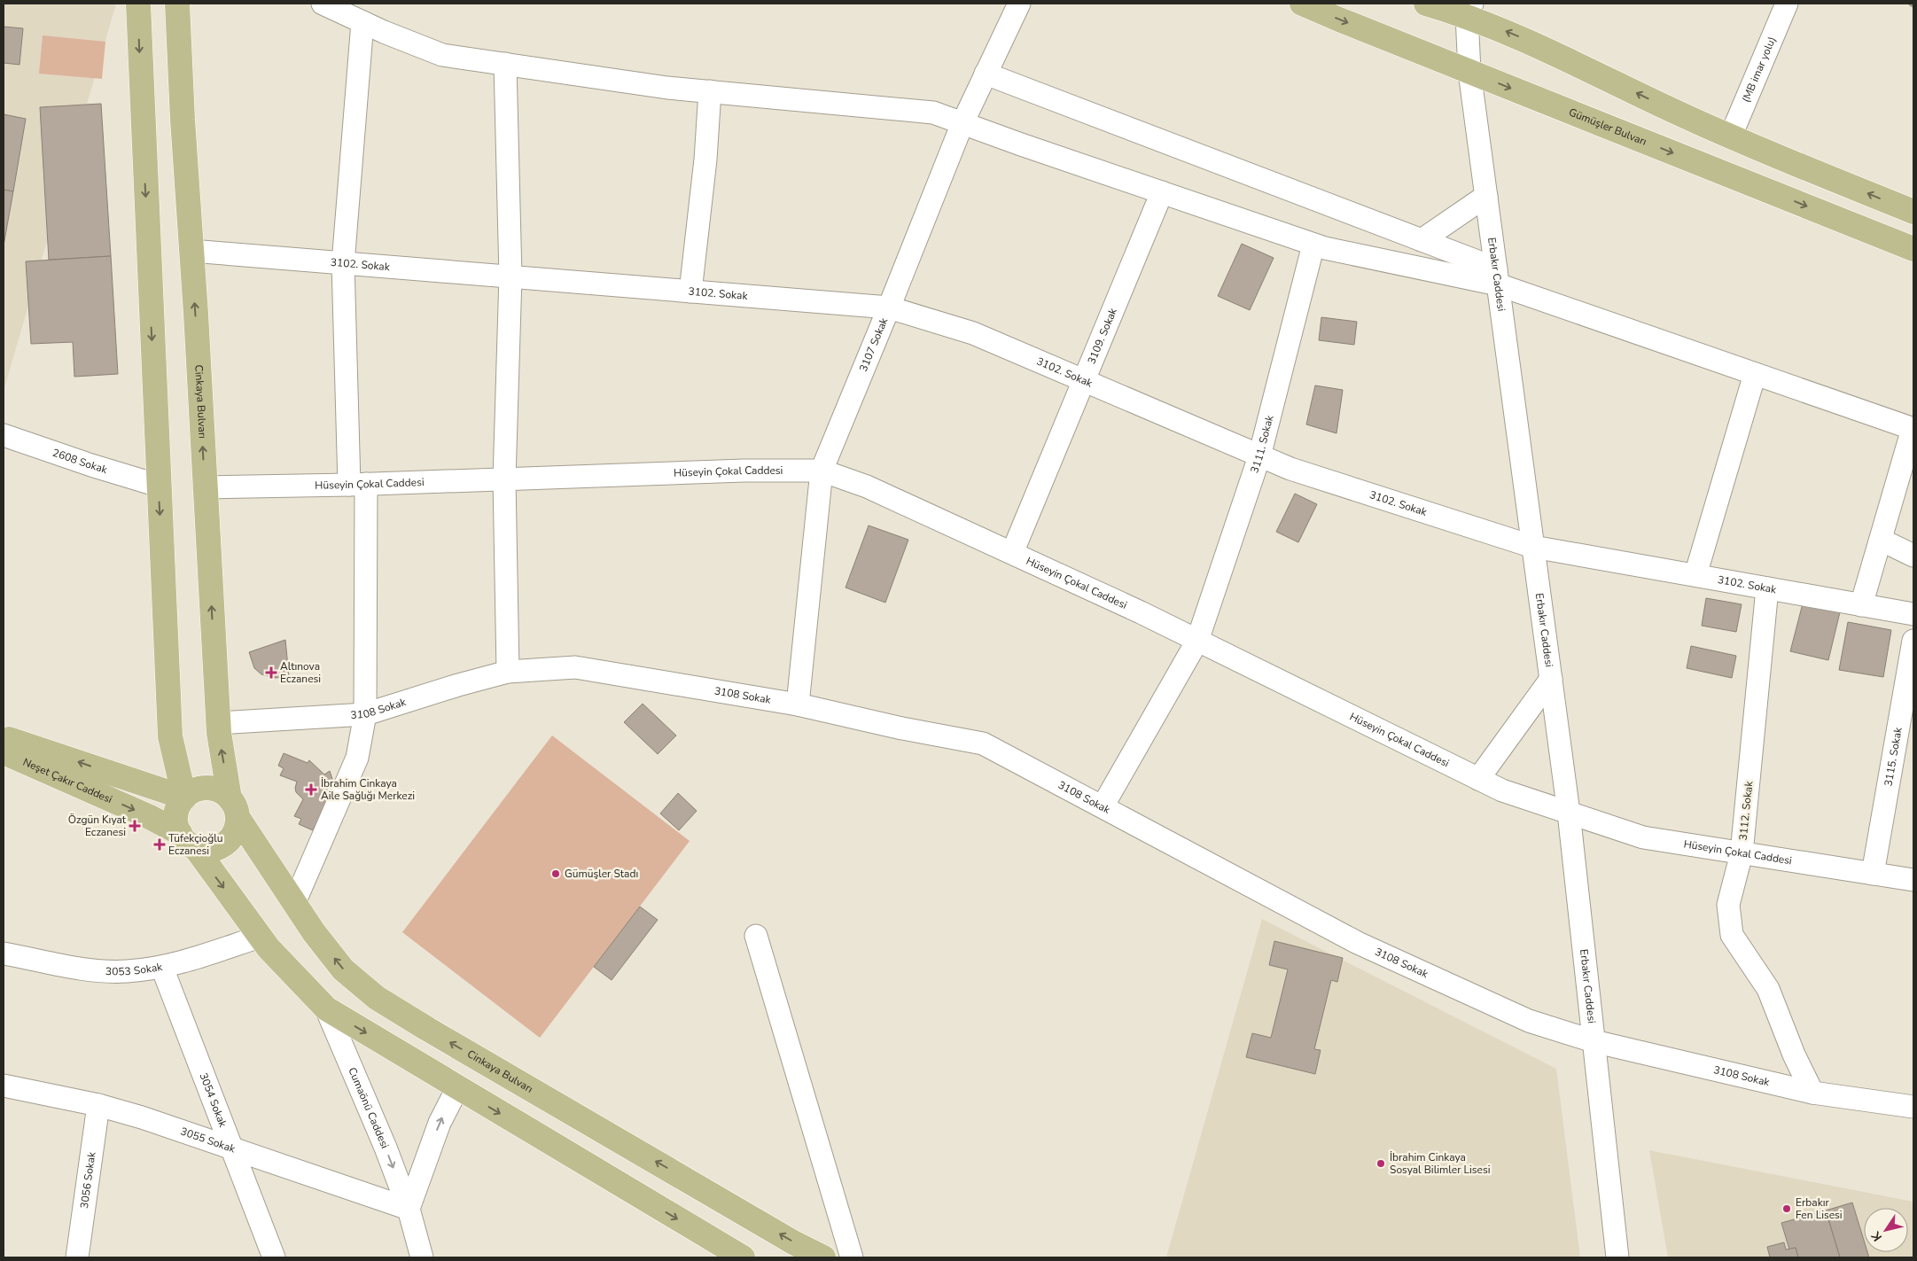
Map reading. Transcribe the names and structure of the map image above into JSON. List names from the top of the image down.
{
  "streets": {
    "main road": ["Gümüşler Bulvarı", "Cinkaya Bulvarı", "Neşet Çakır Caddesi"],
    "street": [
      "(MB imar yolu)",
      "3102. Sokak",
      "Erbakır Caddesi",
      "3109. Sokak",
      "3107 Sokak",
      "3111. Sokak",
      "2608 Sokak",
      "Hüseyin Çokal Caddesi",
      "3108 Sokak",
      "3115. Sokak",
      "3112. Sokak",
      "3053 Sokak",
      "3054 Sokak",
      "Cumaönü Caddesi",
      "3055 Sokak",
      "3056 Sokak"
    ]
  },
  "crossings": [
    ["Gümüşler Bulvarı", "Erbakır Caddesi"],
    ["3102. Sokak", "Erbakır Caddesi"],
    ["3102. Sokak", "3109. Sokak"],
    ["3102. Sokak", "3107 Sokak"],
    ["3102. Sokak", "Cinkaya Bulvarı"],
    ["3102. Sokak", "3111. Sokak"],
    ["3102. Sokak", "3112. Sokak"],
    ["Erbakır Caddesi", "Hüseyin Çokal Caddesi"],
    ["Erbakır Caddesi", "3108 Sokak"],
    ["3109. Sokak", "Hüseyin Çokal Caddesi"],
    ["3107 Sokak", "Hüseyin Çokal Caddesi"],
    ["3107 Sokak", "3108 Sokak"],
    ["Cinkaya Bulvarı", "Hüseyin Çokal Caddesi"],
    ["Cinkaya Bulvarı", "3108 Sokak"],
    ["Cinkaya Bulvarı", "Neşet Çakır Caddesi"],
    ["3111. Sokak", "Hüseyin Çokal Caddesi"],
    ["3111. Sokak", "3108 Sokak"],
    ["Hüseyin Çokal Caddesi", "3115. Sokak"],
    ["Hüseyin Çokal Caddesi", "3112. Sokak"],
    ["3108 Sokak", "3112. Sokak"],
    ["3053 Sokak", "3054 Sokak"],
    ["3054 Sokak", "3055 Sokak"],
    ["Cumaönü Caddesi", "3055 Sokak"],
    ["3055 Sokak", "3056 Sokak"]
  ],
  "one_way": ["Cinkaya Bulvarı", "Cumaönü Caddesi"],
  "places": {
    "health": [
      "Altınova Eczanesi",
      "İbrahim Cinkaya Aile Sağlığı Merkezi",
      "Özgün Kıyat Eczanesi",
      "Tüfekçioğlu Eczanesi"
    ],
    "other": ["Gümüşler Stadı", "İbrahim Cinkaya Sosyal Bilimler Lisesi", "Erbakır Fen Lisesi"]
  },
  "north": "bottom left"
}
